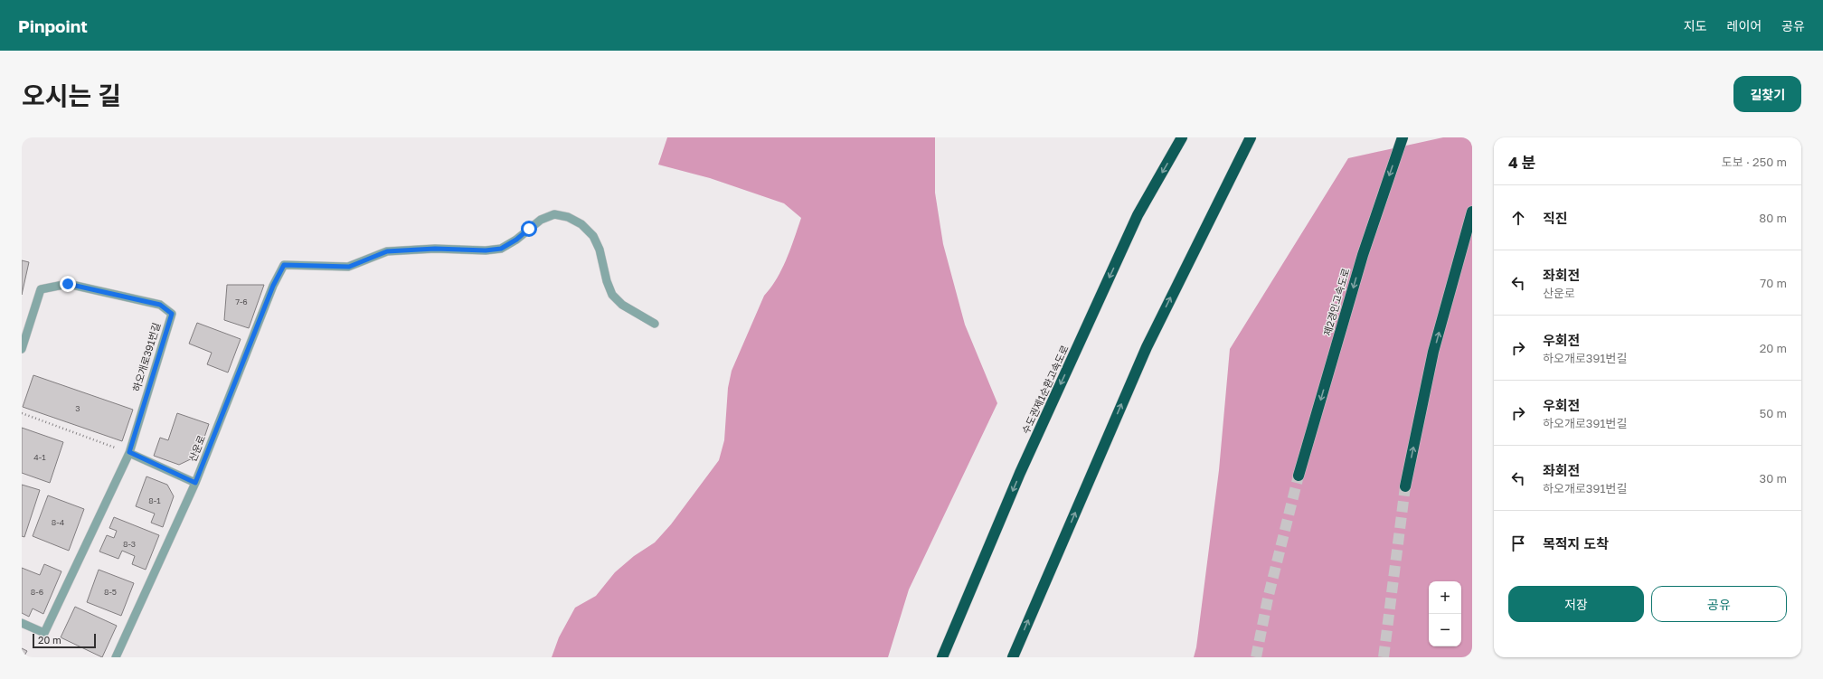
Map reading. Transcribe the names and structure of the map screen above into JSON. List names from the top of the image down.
{
  "streets": {
    "highway": ["제2경인고속도로", "수도권제1순환고속도로"],
    "lane": ["하오개로391번길", "산운로"]
  },
  "house_numbers": [
    "7-6",
    "3",
    "4-1",
    "8-1",
    "8-4",
    "8-3",
    "8-6",
    "8-5"
  ],
  "scale_bar": "20 m",
  "page": {
    "header": "Pinpoint",
    "nav": ["지도", "레이어", "공유"],
    "title": "오시는 길",
    "buttons": [
      "길찾기",
      ["저장", "공유"]
    ],
    "heading": ["4 분", "도보 · 250 m"],
    "list": [
      ["직진", "80 m"],
      ["좌회전", "산운로", "70 m"],
      ["우회전", "하오개로391번길", "20 m"],
      ["우회전", "하오개로391번길", "50 m"],
      ["좌회전", "하오개로391번길", "30 m"],
      "목적지 도착"
    ],
    "map_buttons": ["+", "−"],
    "scale": "20 m"
  }
}
